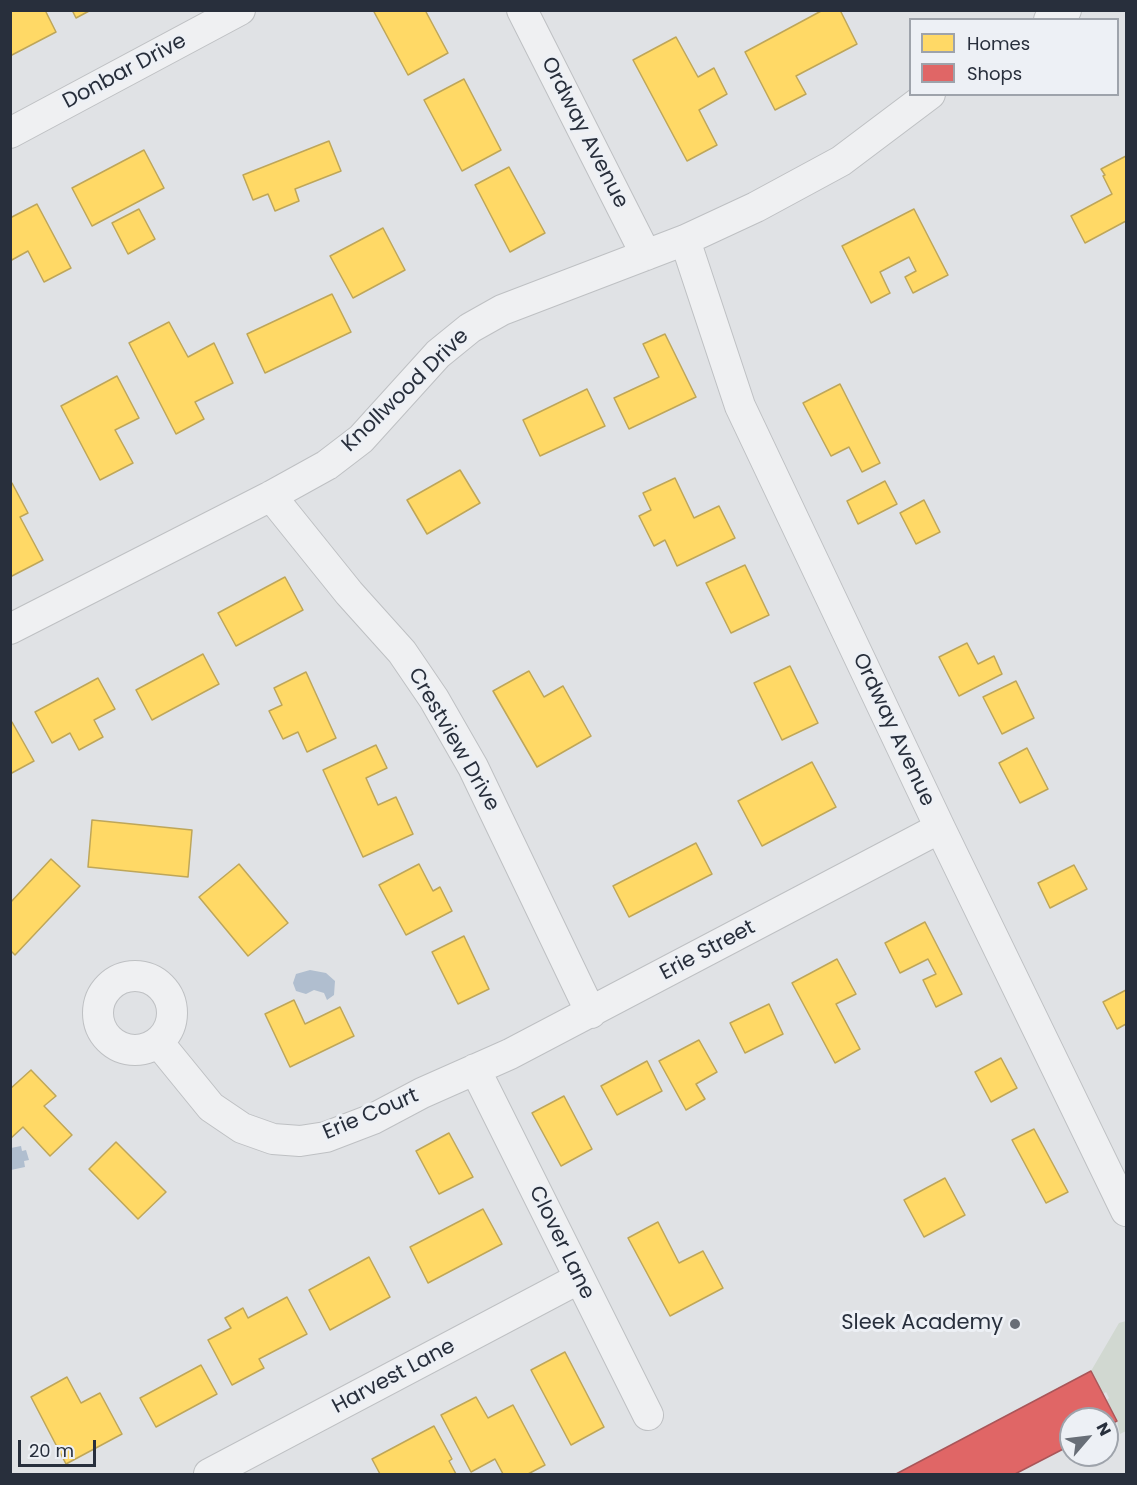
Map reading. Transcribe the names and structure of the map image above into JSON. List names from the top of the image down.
{
  "streets": {
    "street": [
      "Donbar Drive",
      "Ordway Avenue",
      "Knollwood Drive",
      "Crestview Drive",
      "Erie Street",
      "Erie Court",
      "Clover Lane",
      "Harvest Lane"
    ]
  },
  "crossings": [
    ["Ordway Avenue", "Knollwood Drive"],
    ["Ordway Avenue", "Erie Street"],
    ["Knollwood Drive", "Crestview Drive"],
    ["Crestview Drive", "Erie Street"],
    ["Erie Street", "Erie Court"],
    ["Erie Street", "Clover Lane"],
    ["Erie Court", "Clover Lane"],
    ["Clover Lane", "Harvest Lane"]
  ],
  "places": ["Sleek Academy"],
  "legend": ["Homes", "Shops"],
  "scale_bar": "20 m",
  "north": "top right"
}
